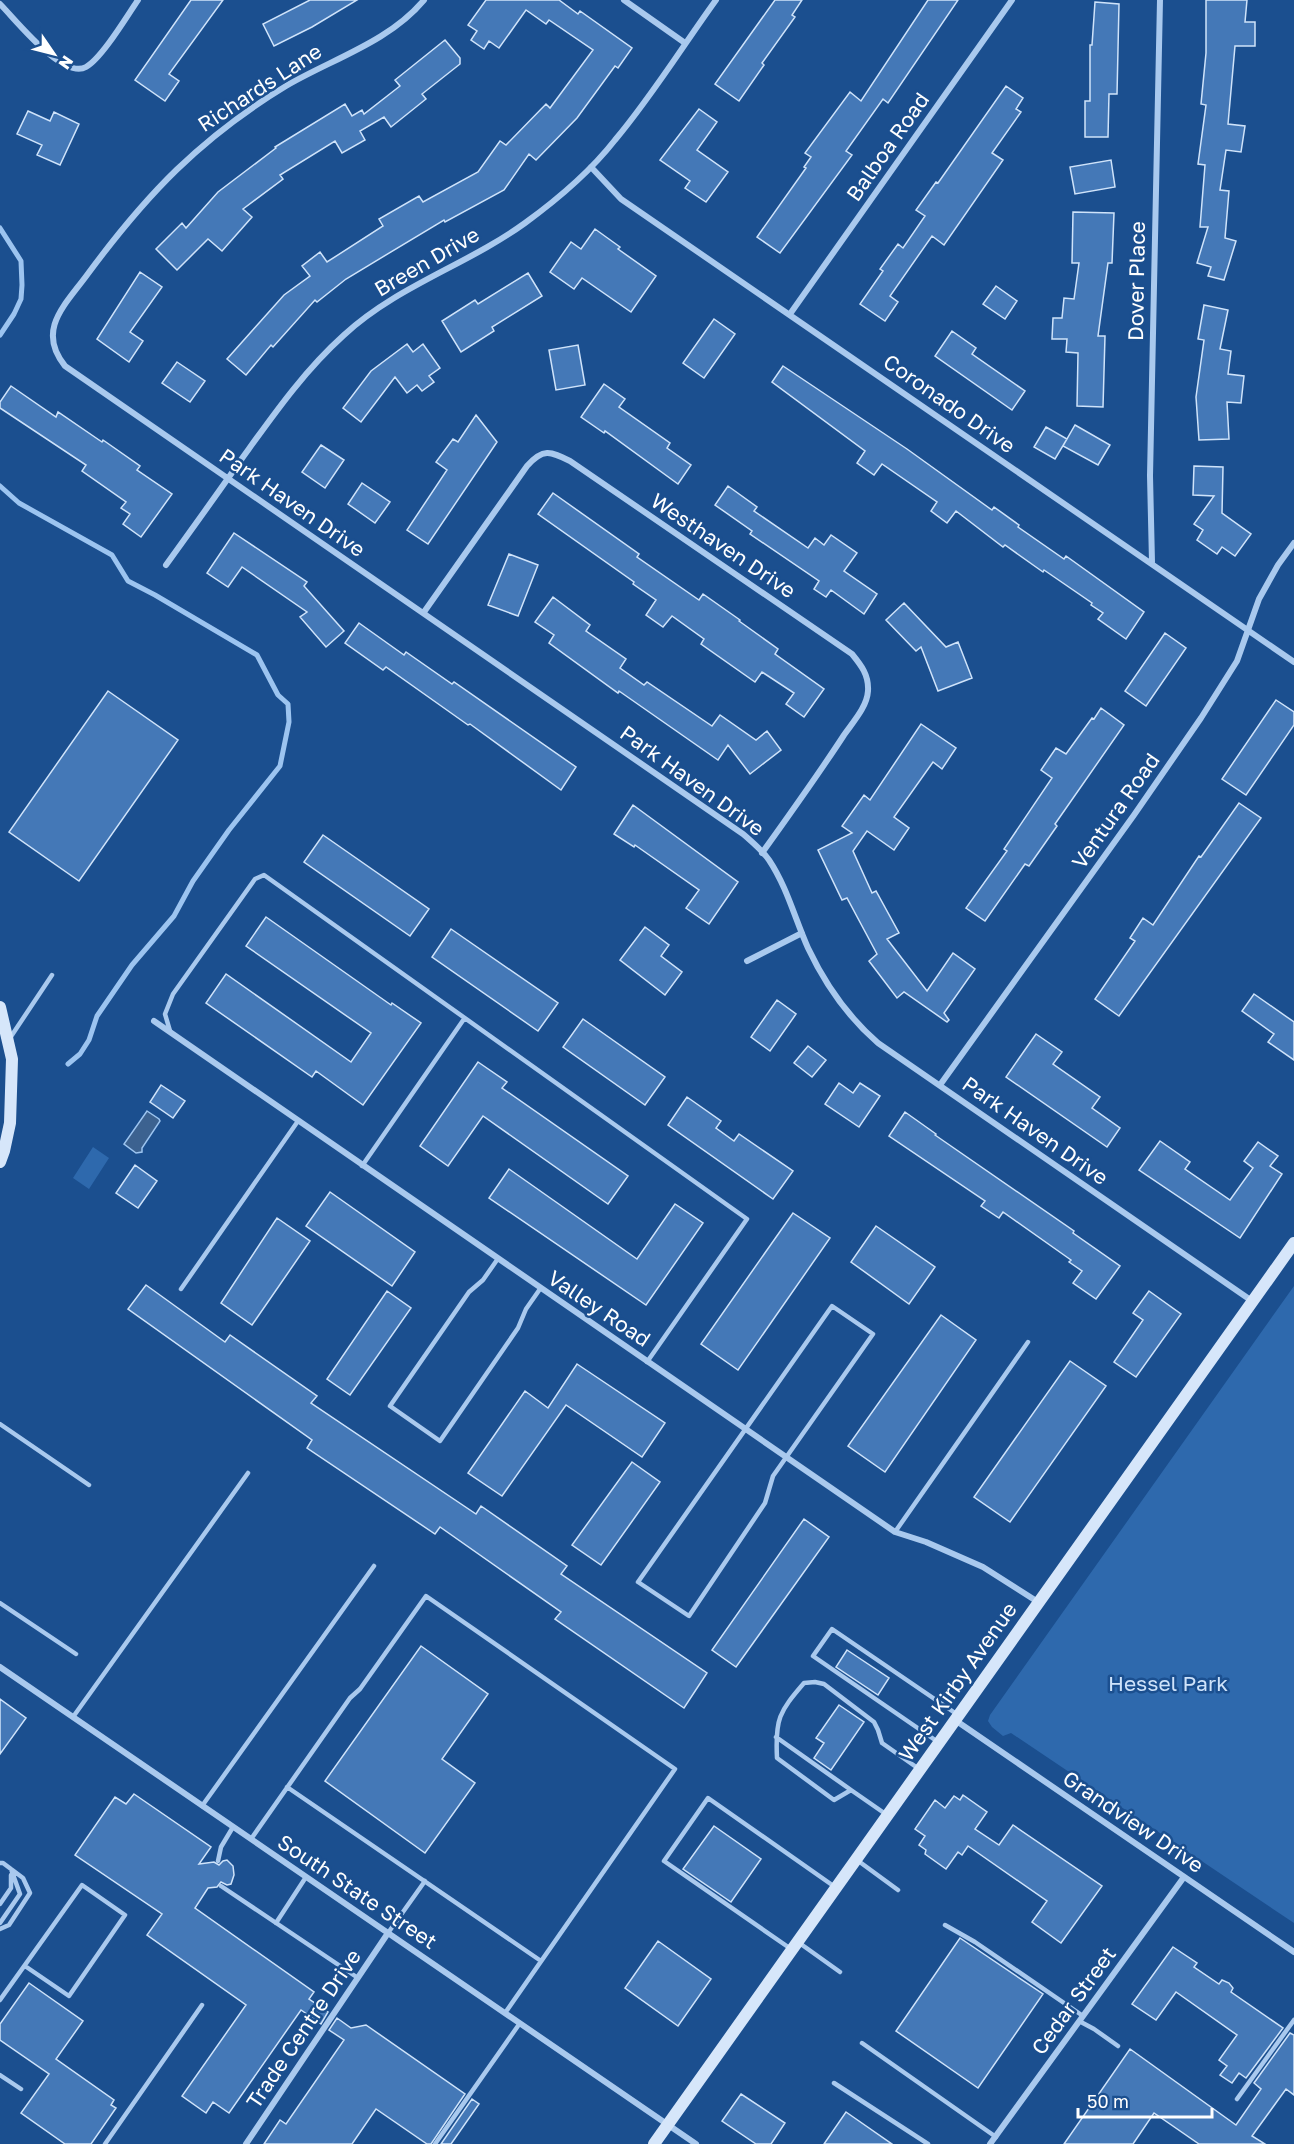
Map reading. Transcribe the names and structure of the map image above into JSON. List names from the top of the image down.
{
  "streets": {
    "main road": ["West Kirby Avenue"],
    "street": [
      "Richards Lane",
      "Balboa Road",
      "Breen Drive",
      "Dover Place",
      "Coronado Drive",
      "Park Haven Drive",
      "Westhaven Drive",
      "Ventura Road",
      "Valley Road",
      "Grandview Drive",
      "South State Street",
      "Cedar Street",
      "Trade Centre Drive"
    ]
  },
  "crossings": [
    ["Richards Lane", "Park Haven Drive"],
    ["Balboa Road", "Coronado Drive"],
    ["Breen Drive", "Coronado Drive"],
    ["Breen Drive", "Park Haven Drive"],
    ["Dover Place", "Coronado Drive"],
    ["Coronado Drive", "Ventura Road"],
    ["Park Haven Drive", "Westhaven Drive"],
    ["Park Haven Drive", "Ventura Road"],
    ["Park Haven Drive", "West Kirby Avenue"],
    ["Valley Road", "West Kirby Avenue"],
    ["West Kirby Avenue", "Grandview Drive"],
    ["West Kirby Avenue", "South State Street"],
    ["Grandview Drive", "Cedar Street"],
    ["South State Street", "Trade Centre Drive"]
  ],
  "parks": ["Hessel Park"],
  "scale_bar": "50 m",
  "north": "bottom right"
}
